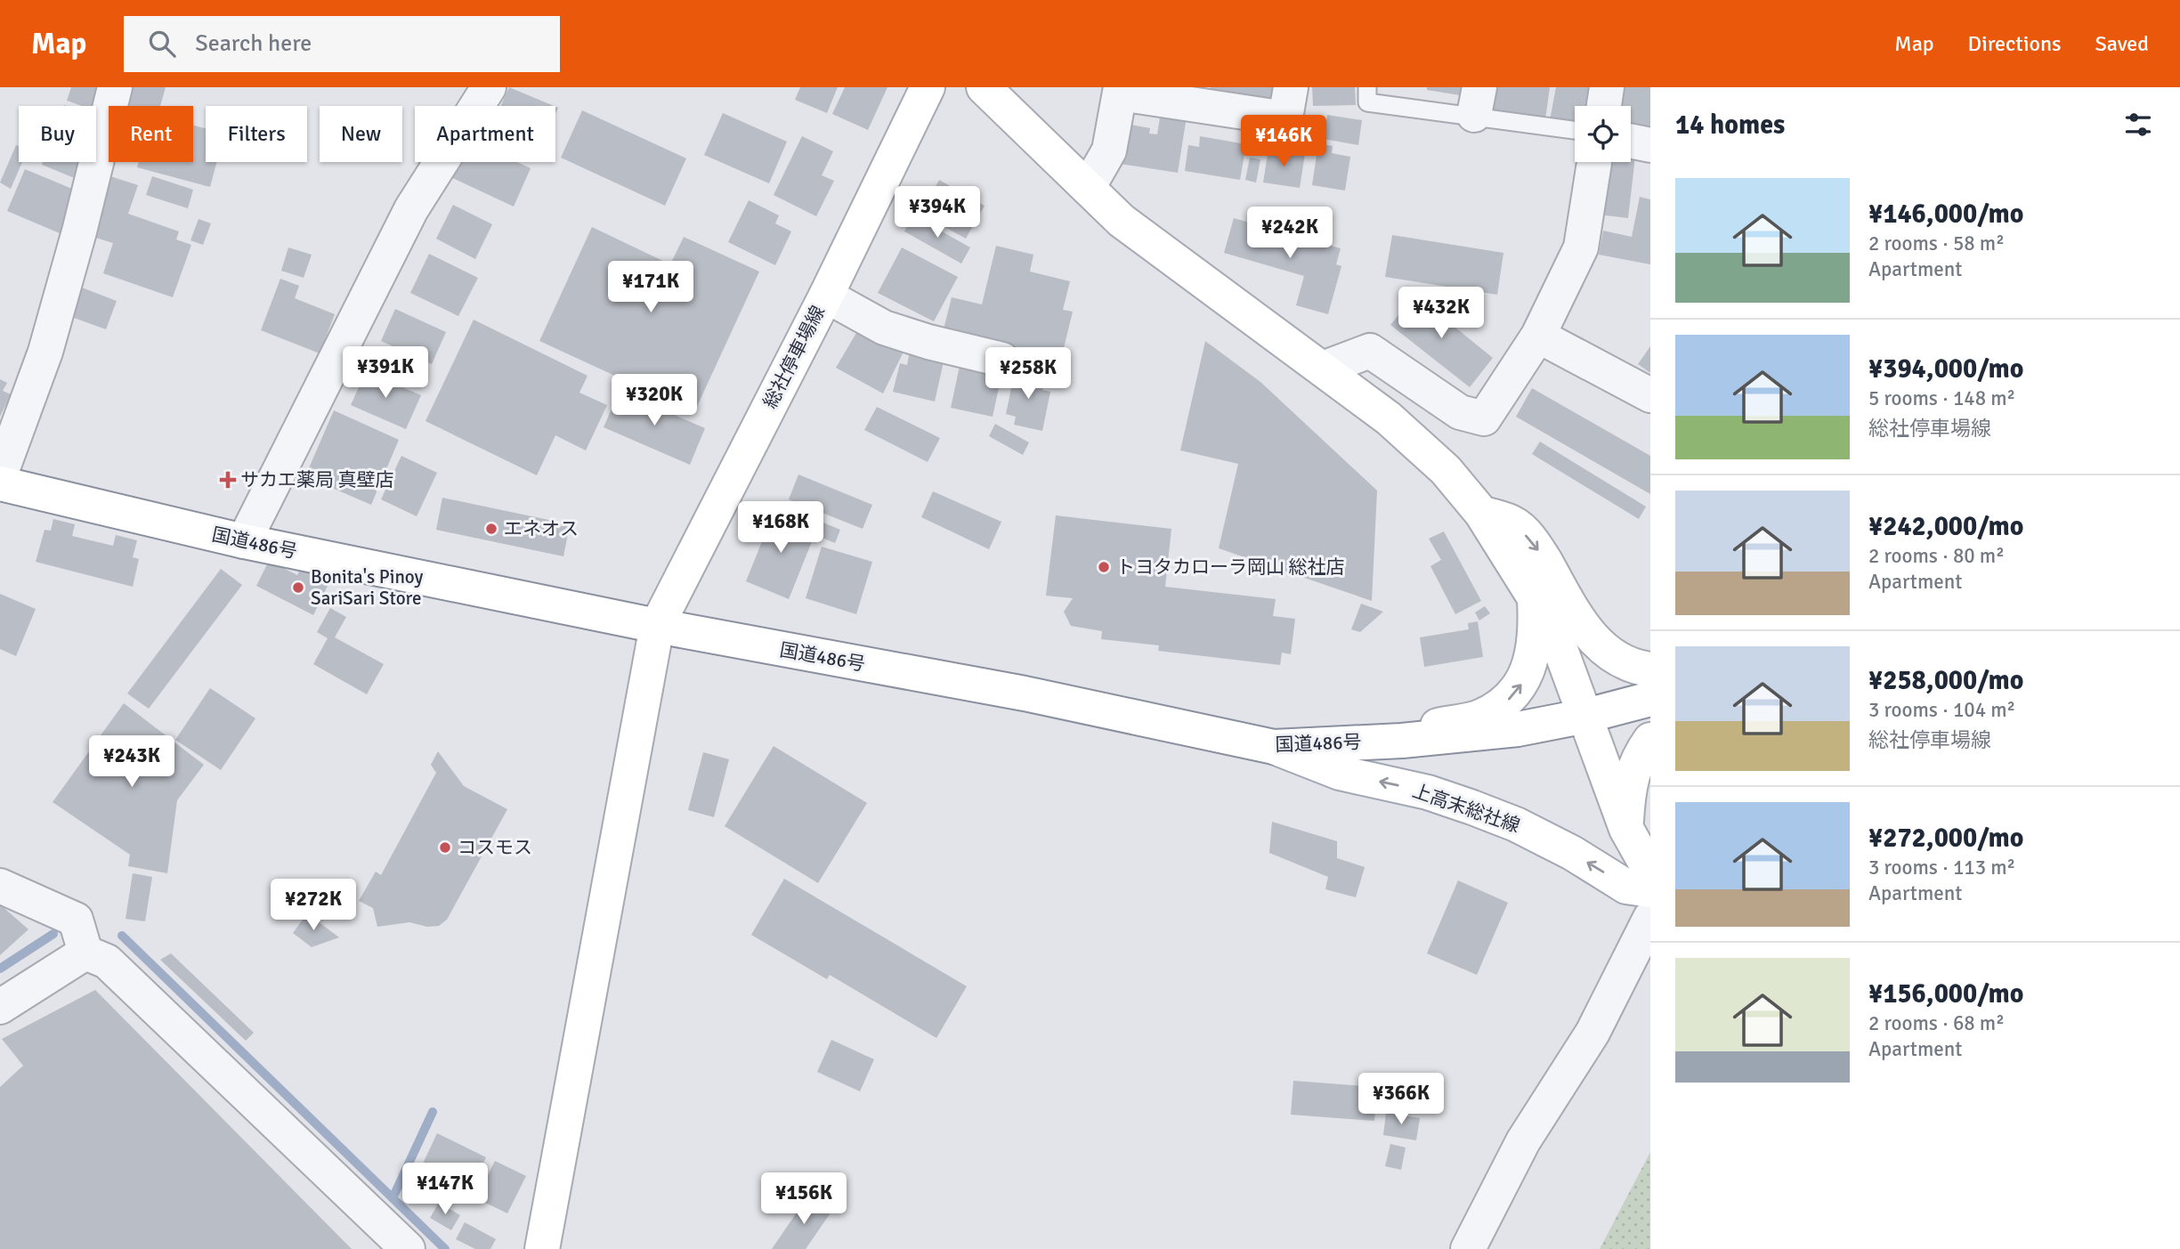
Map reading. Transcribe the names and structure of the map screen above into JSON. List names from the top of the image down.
{
  "streets": {
    "main road": ["総社停車場線", "国道486号", "上高末総社線"]
  },
  "crossings": [
    ["総社停車場線", "国道486号"],
    ["国道486号", "上高末総社線"]
  ],
  "one_way": ["上高末総社線"],
  "places": {
    "health": ["サカエ薬局 真壁店"],
    "other": [
      "エネオス",
      "トヨタカローラ岡山 総社店",
      "Bonita's Pinoy SariSari Store",
      "コスモス"
    ]
  },
  "page": {
    "header": "Map",
    "search": "Search here",
    "nav": ["Map", "Directions", "Saved"],
    "heading": "14 homes",
    "chip": [
      "Buy",
      "Rent",
      "Filters",
      "New",
      "Apartment"
    ],
    "price": [
      "¥146K",
      "¥394K",
      "¥242K",
      "¥171K",
      "¥432K",
      "¥391K",
      "¥258K",
      "¥320K",
      "¥168K",
      "¥243K",
      "¥272K",
      "¥366K",
      "¥147K",
      "¥156K"
    ],
    "list": [
      {
        "name": "¥146,000/mo",
        "note": "2 rooms · 58 m² · Apartment"
      },
      {
        "name": "¥394,000/mo",
        "note": "5 rooms · 148 m² · 総社停車場線"
      },
      {
        "name": "¥242,000/mo",
        "note": "2 rooms · 80 m² · Apartment"
      },
      {
        "name": "¥258,000/mo",
        "note": "3 rooms · 104 m² · 総社停車場線"
      },
      {
        "name": "¥272,000/mo",
        "note": "3 rooms · 113 m² · Apartment"
      },
      {
        "name": "¥156,000/mo",
        "note": "2 rooms · 68 m² · Apartment"
      }
    ]
  }
}
